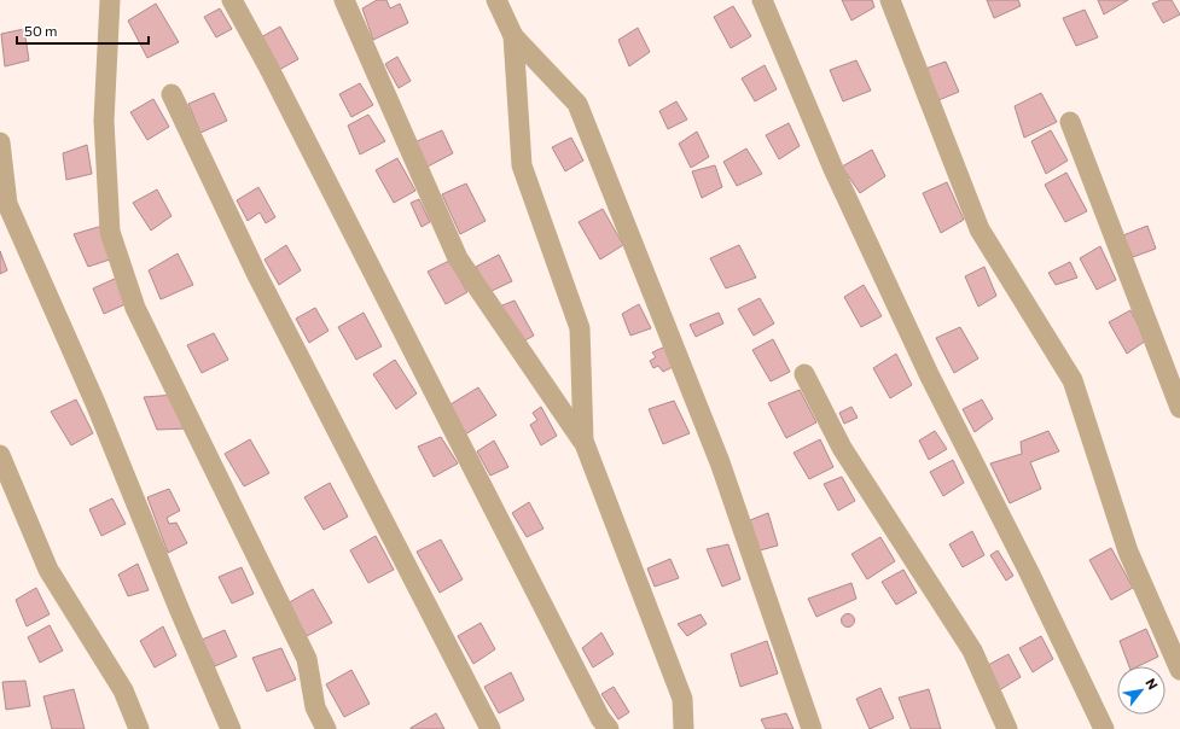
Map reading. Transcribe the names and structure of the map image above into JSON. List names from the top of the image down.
{
  "scale_bar": "50 m",
  "north": "top right"
}
